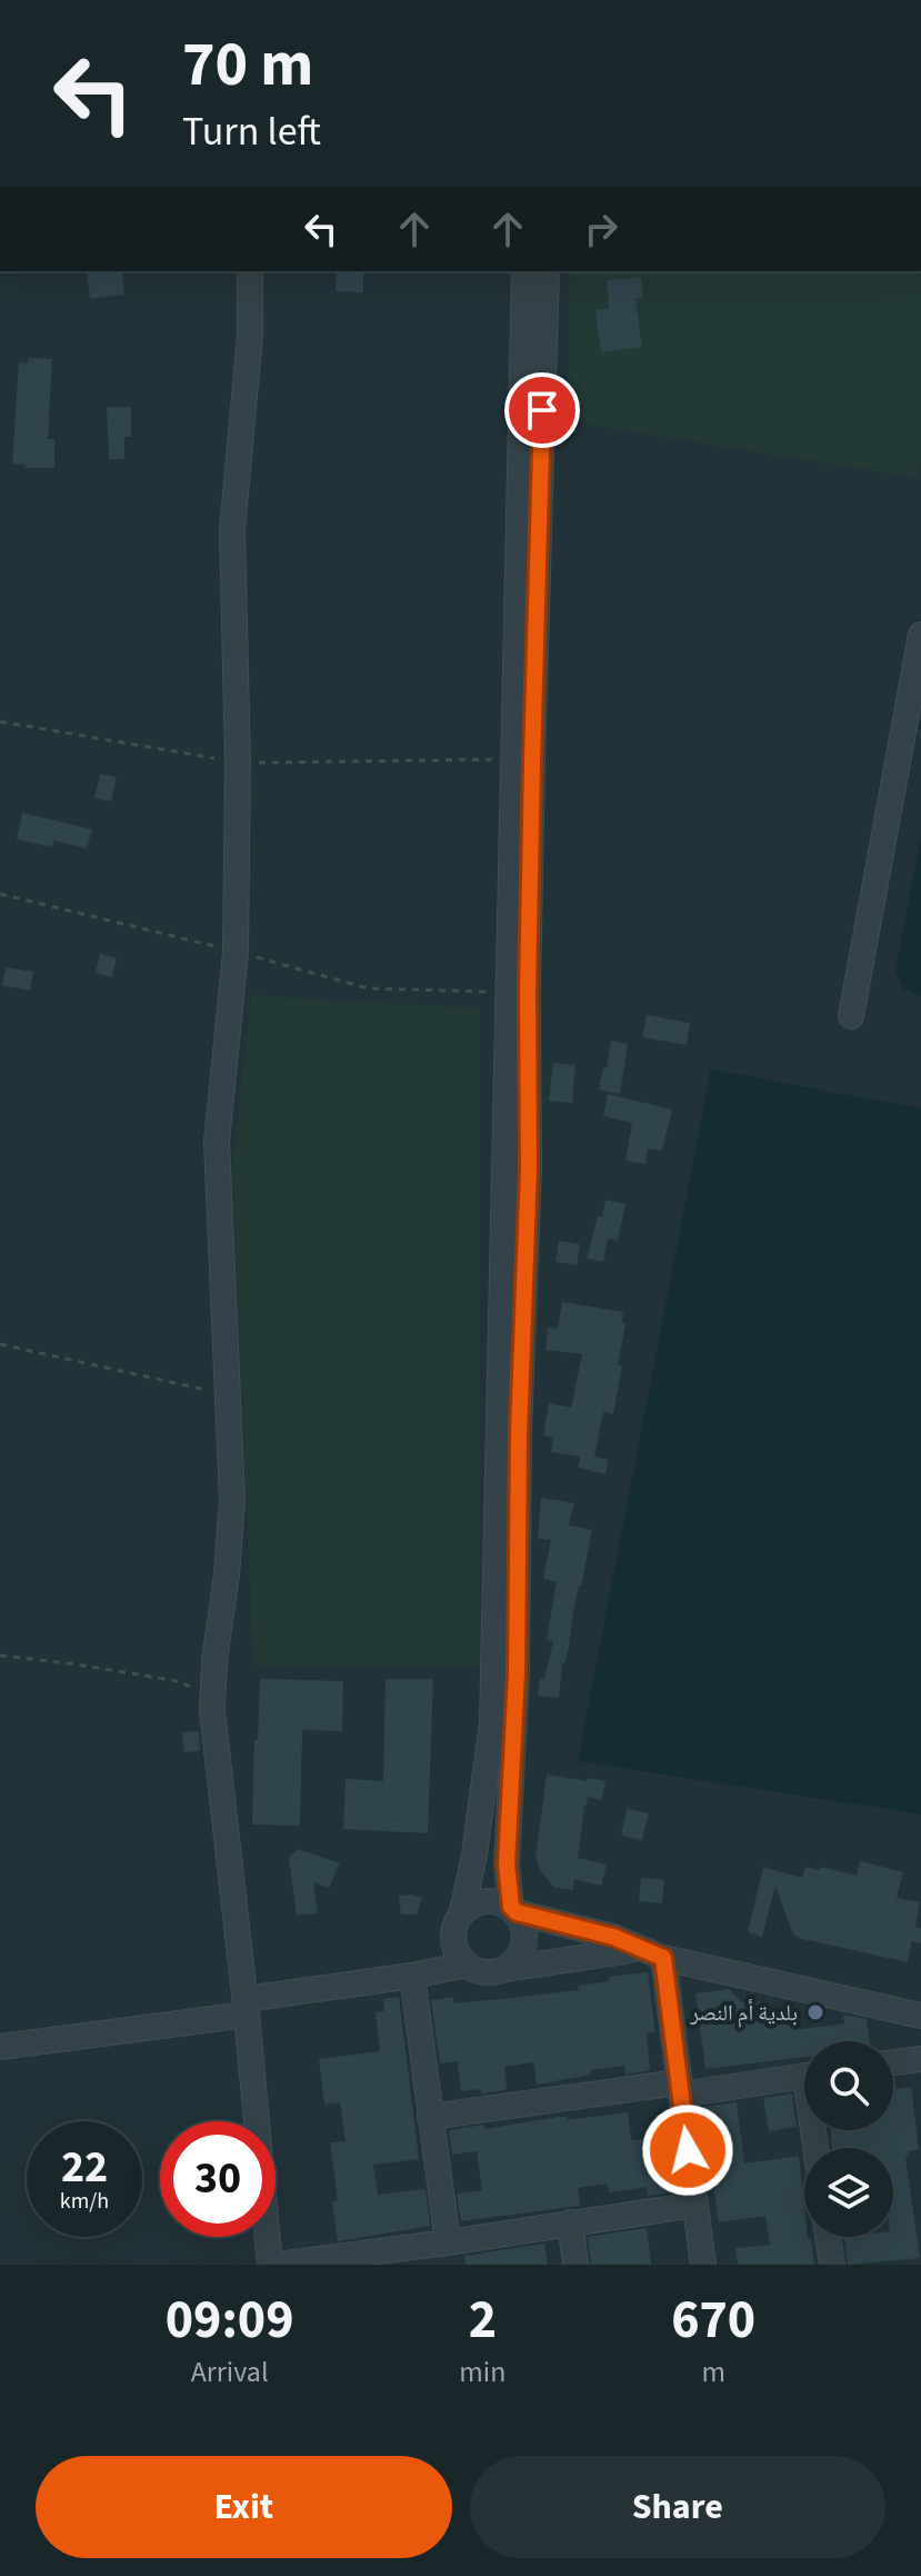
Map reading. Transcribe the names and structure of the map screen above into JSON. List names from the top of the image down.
{
  "places": ["بلدية أم النصر"],
  "page": {
    "turn": ["70 m", "Turn left"],
    "speed": "22 km/h",
    "limit": "30",
    "eta": [
      "09:09",
      "Arrival",
      "2",
      "min",
      "670",
      "m"
    ],
    "buttons": ["Exit", "Share"]
  }
}
